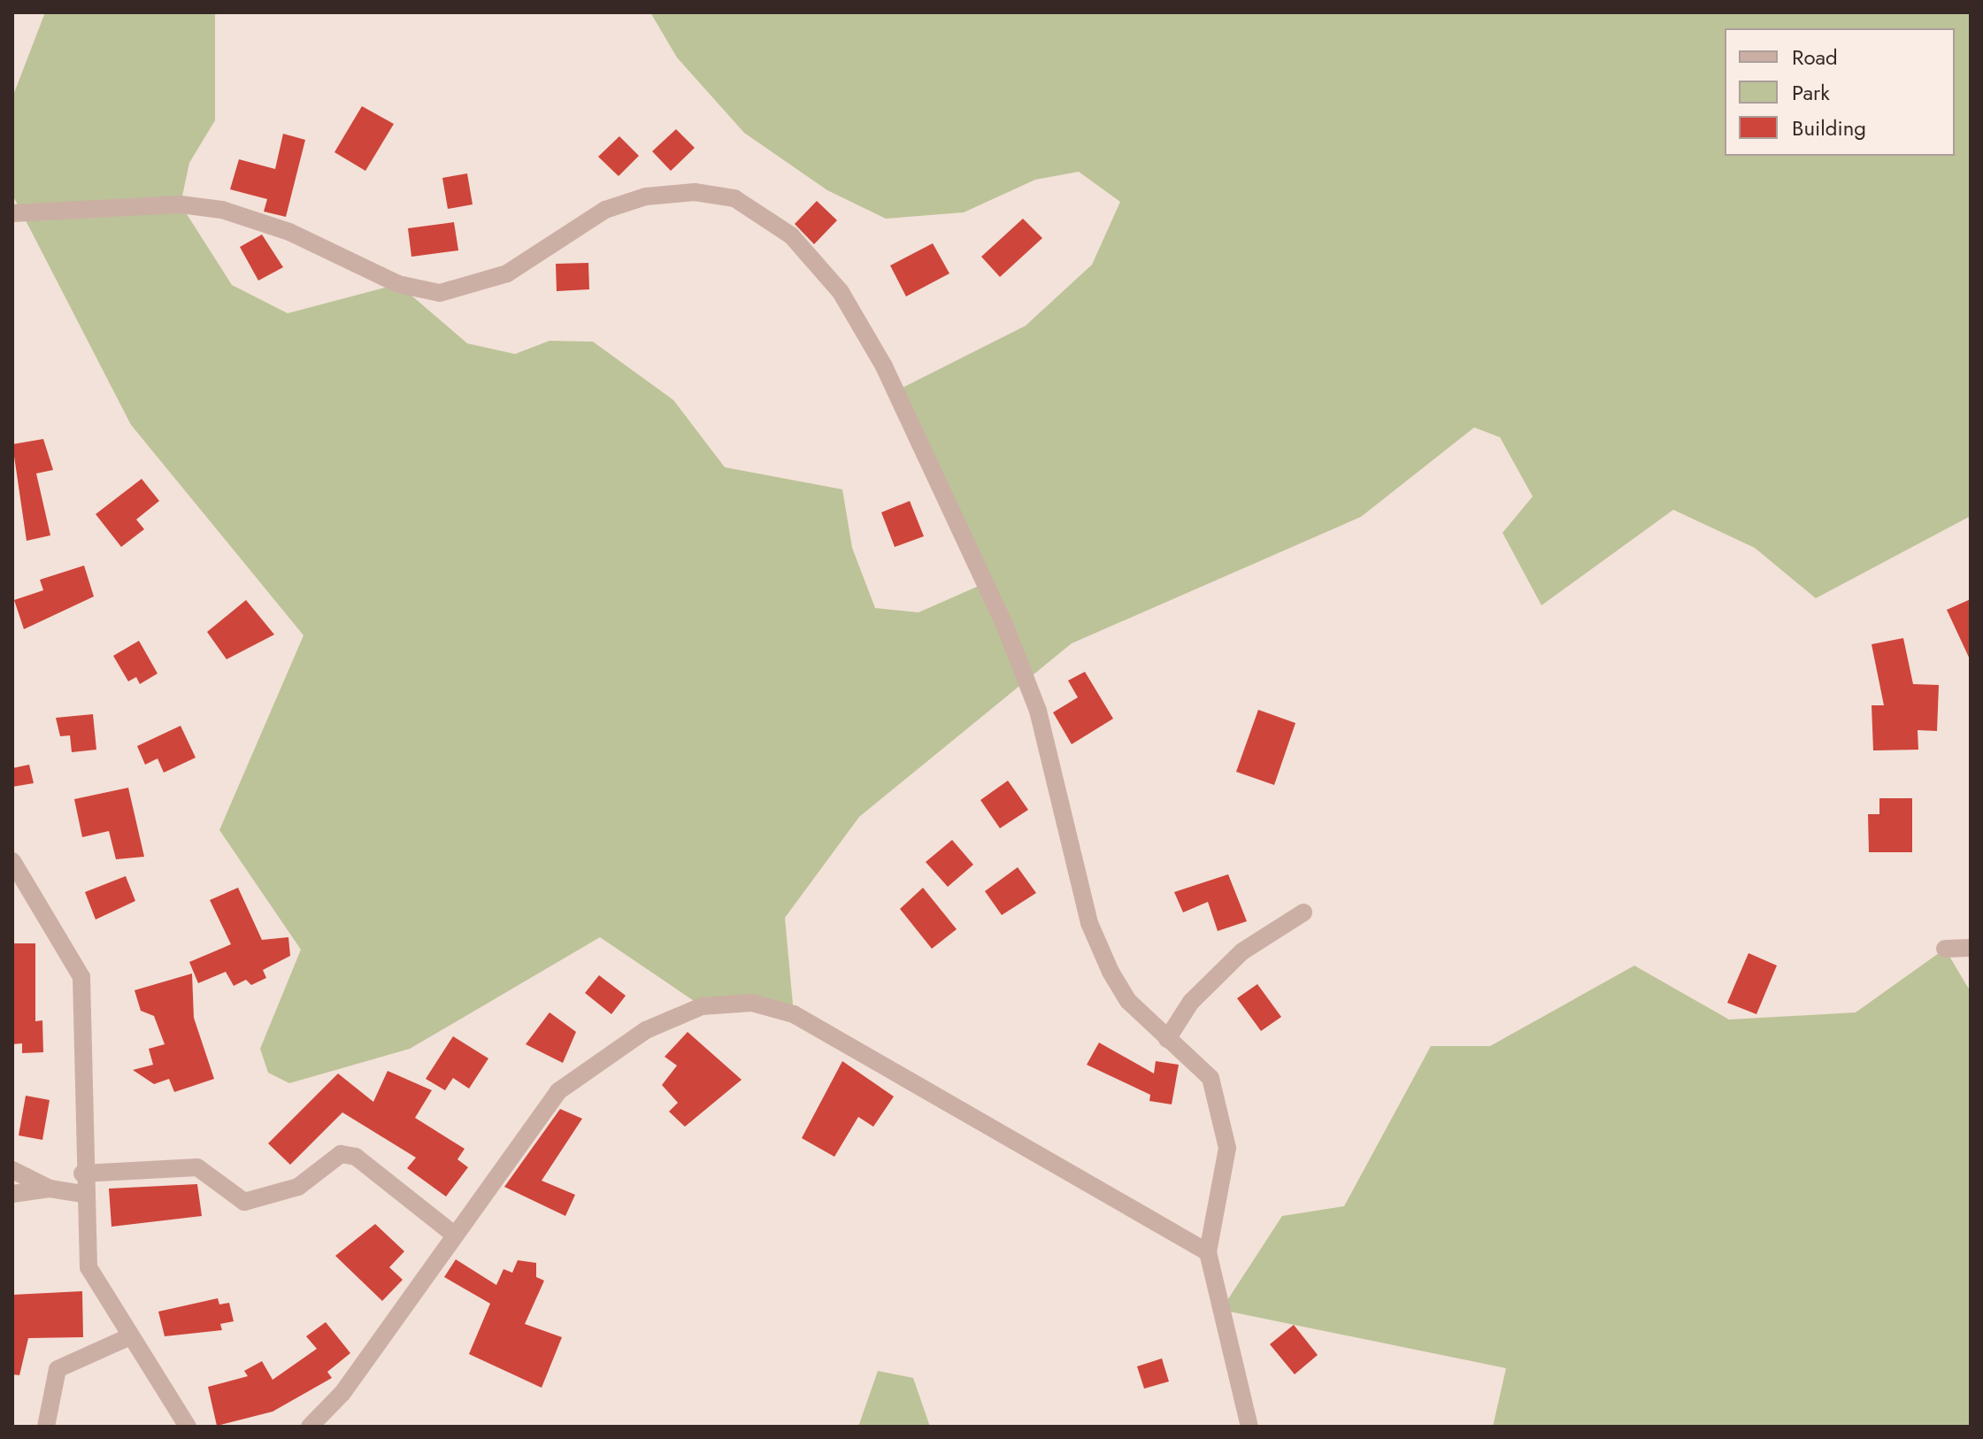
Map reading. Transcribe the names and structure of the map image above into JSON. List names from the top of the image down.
{
  "legend": ["Road", "Park", "Building"]
}
